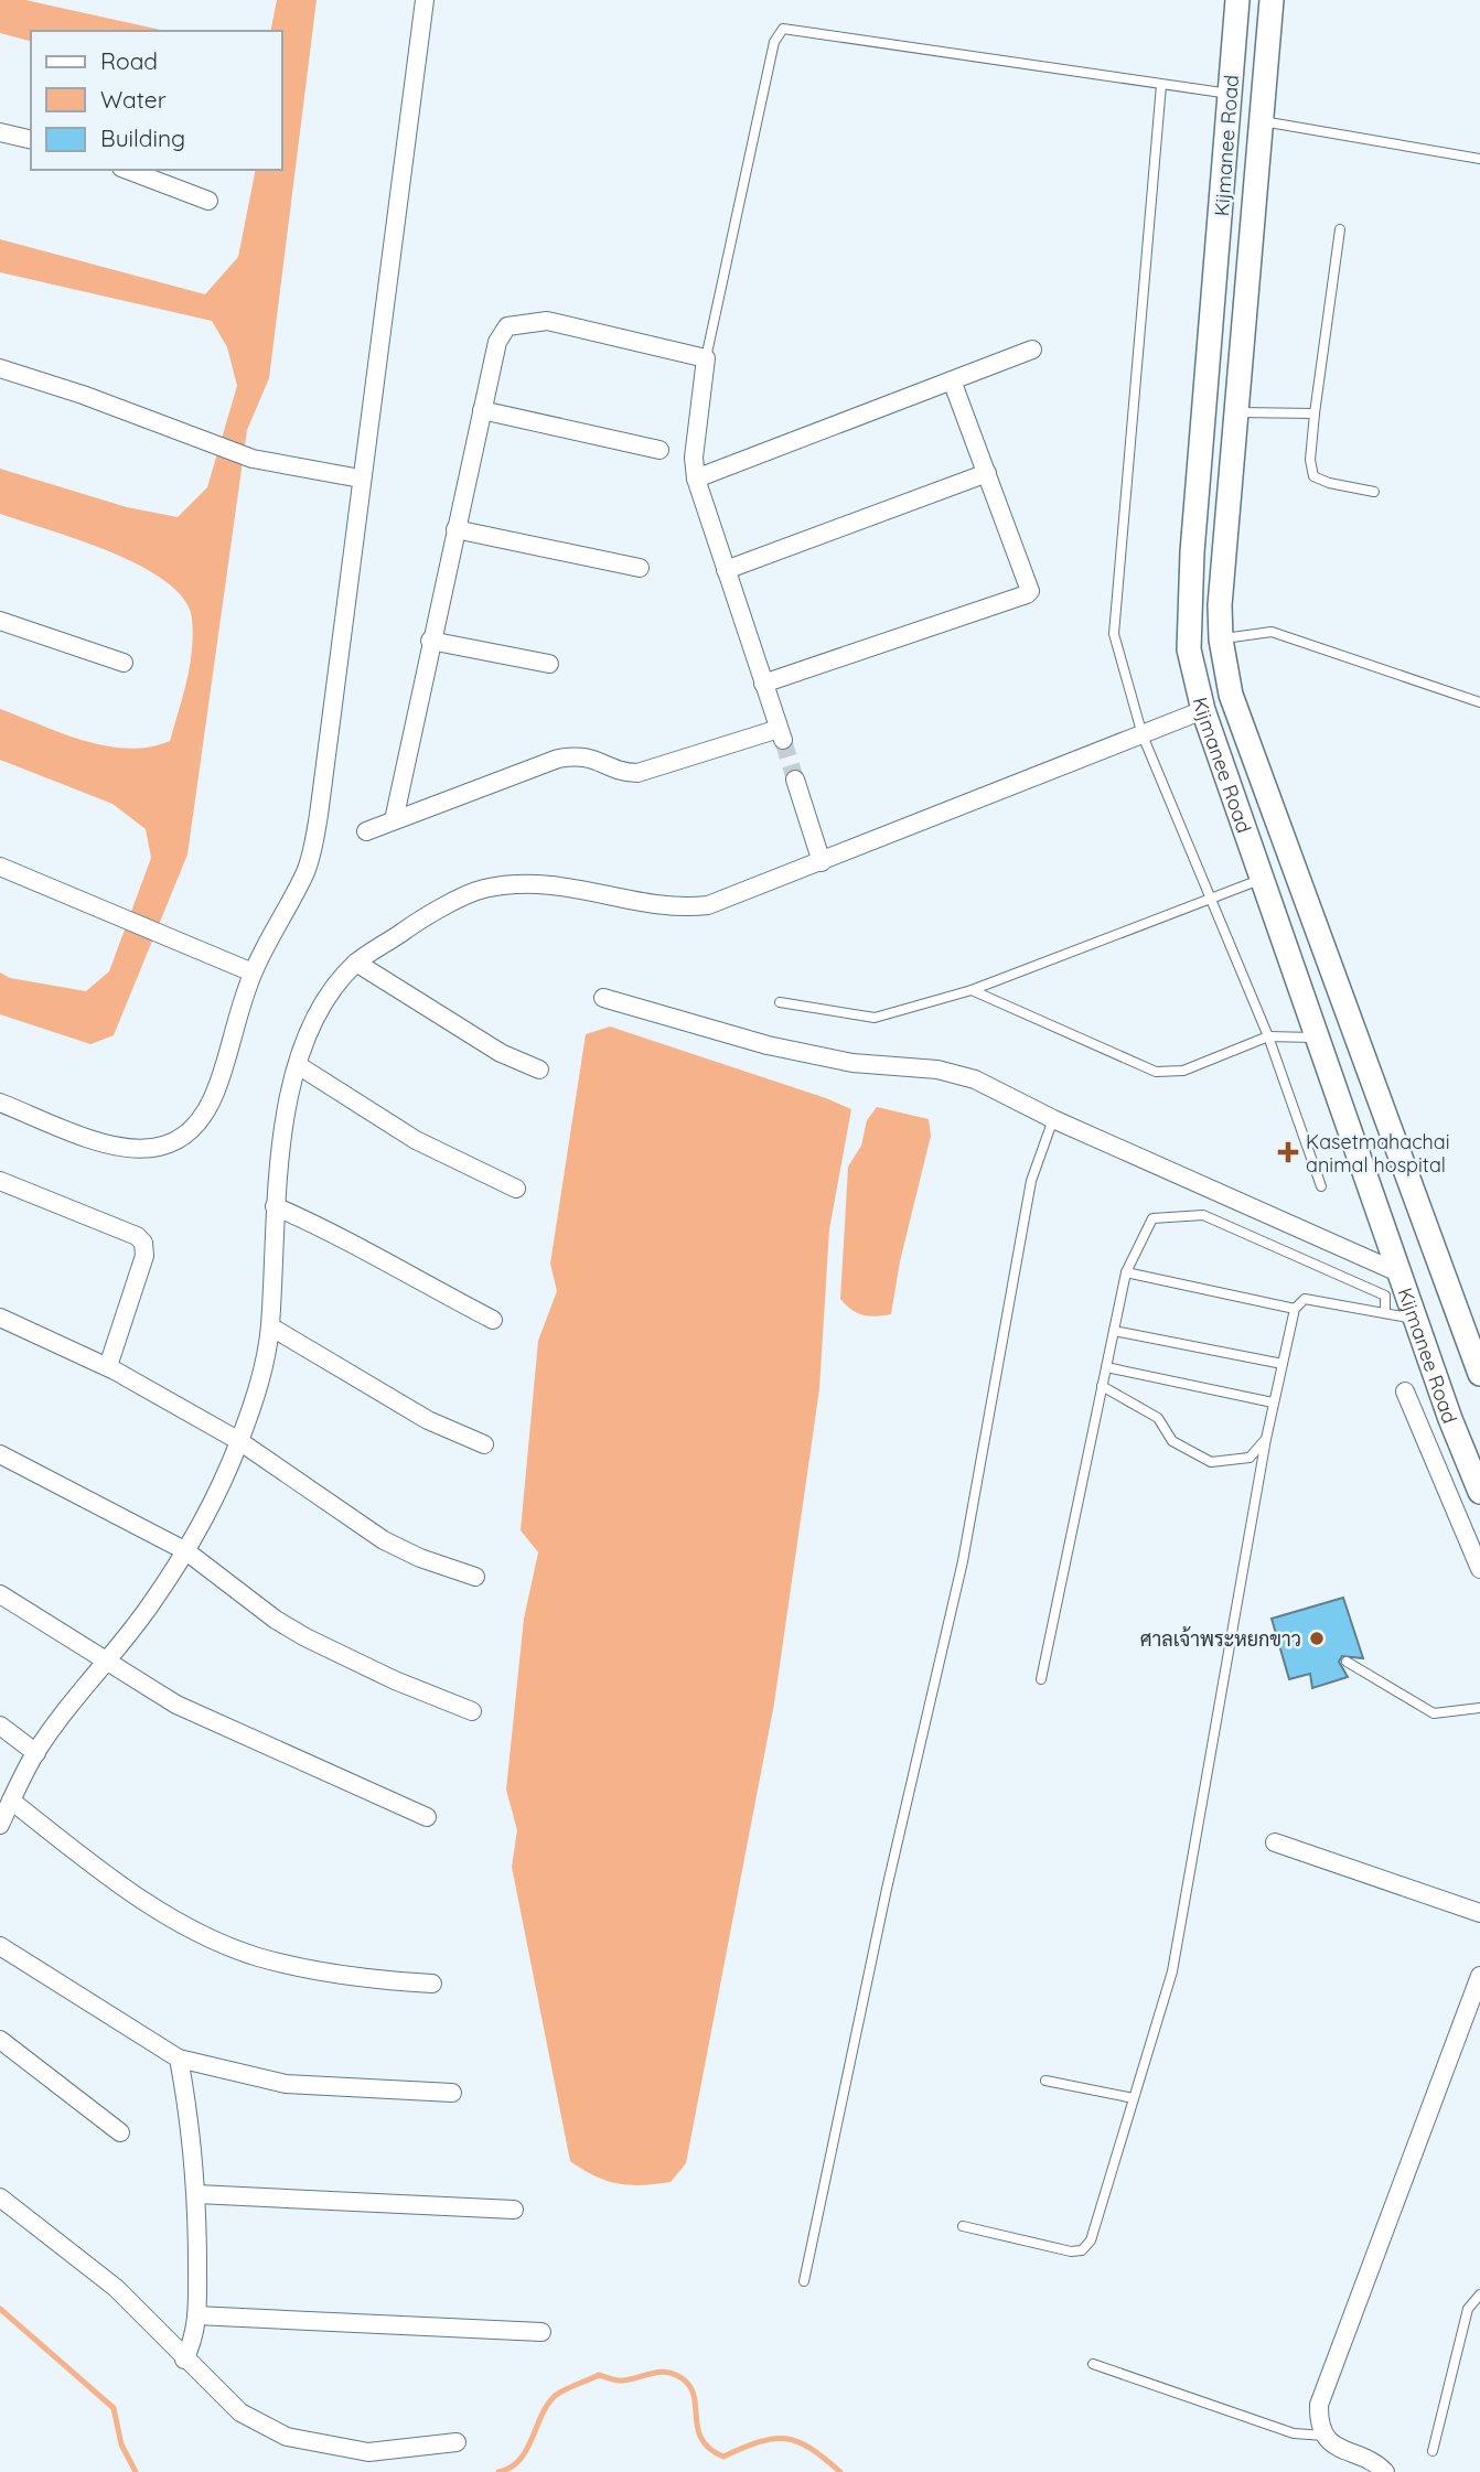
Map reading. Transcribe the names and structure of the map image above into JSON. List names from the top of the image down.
{
  "streets": {
    "main road": ["Kijmanee Road"]
  },
  "places": {
    "health": ["Kasetmahachai animal hospital"],
    "other": ["ศาลเจ้าพระหยกขาว"]
  },
  "legend": ["Road", "Water", "Building"]
}
